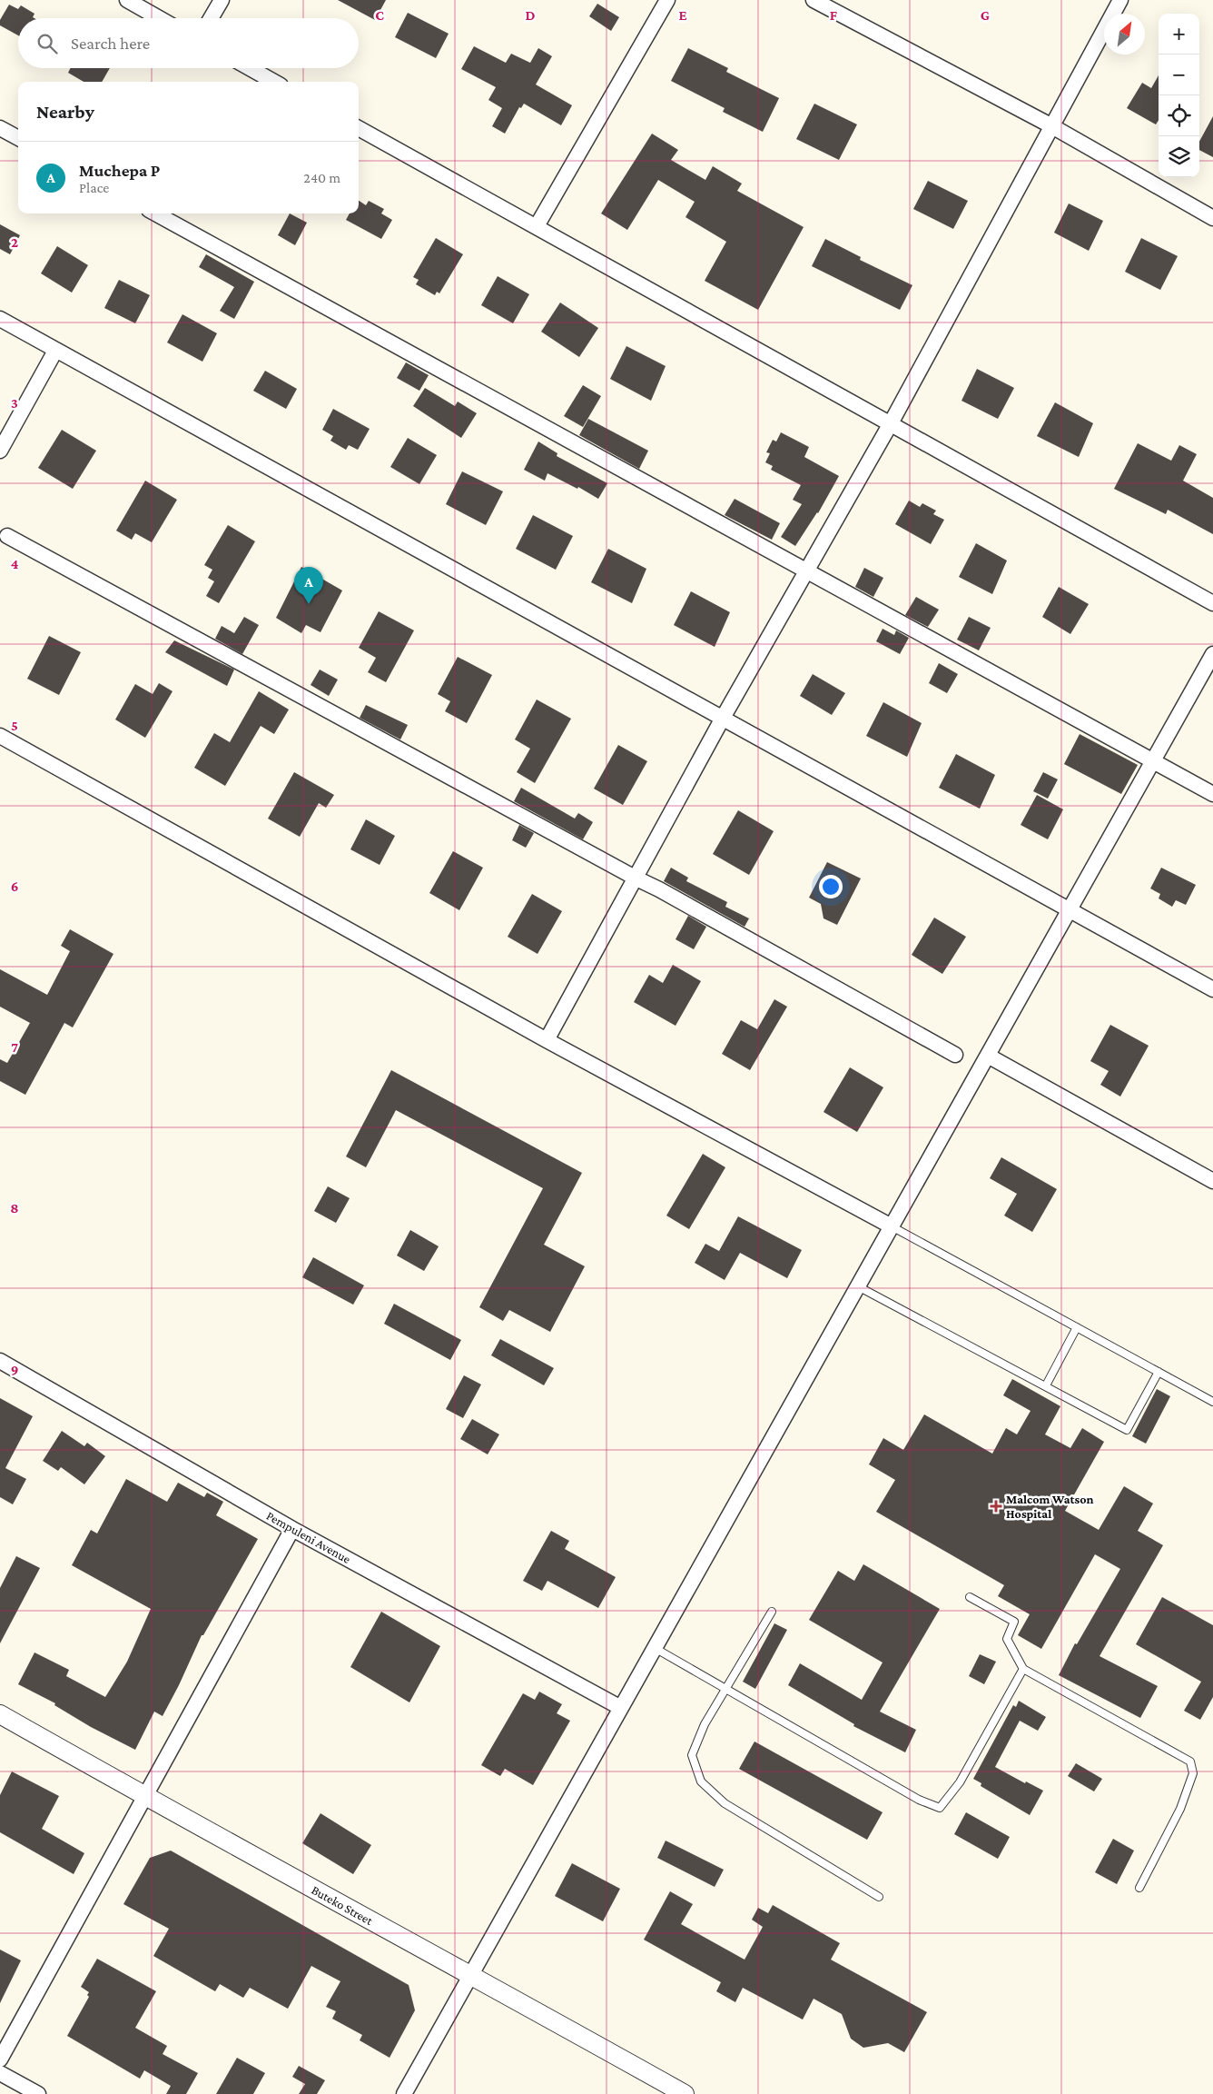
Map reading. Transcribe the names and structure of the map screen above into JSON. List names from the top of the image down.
{
  "streets": {
    "street": ["Pempuleni Avenue", "Buteko Street"]
  },
  "places": {
    "health": ["Malcom Watson Hospital"]
  },
  "north": "top right",
  "page": {
    "map_buttons": ["+", "−"],
    "search": "Search here",
    "heading": "Nearby",
    "list": [
      {
        "mark": "A",
        "name": "Muchepa P",
        "note": "Place",
        "value": "240 m"
      }
    ],
    "pins": "A"
  },
  "grid": {
    "columns": [
      "C",
      "D",
      "E",
      "F",
      "G"
    ],
    "rows": [
      "2",
      "3",
      "4",
      "5",
      "6",
      "7",
      "8",
      "9"
    ]
  }
}
